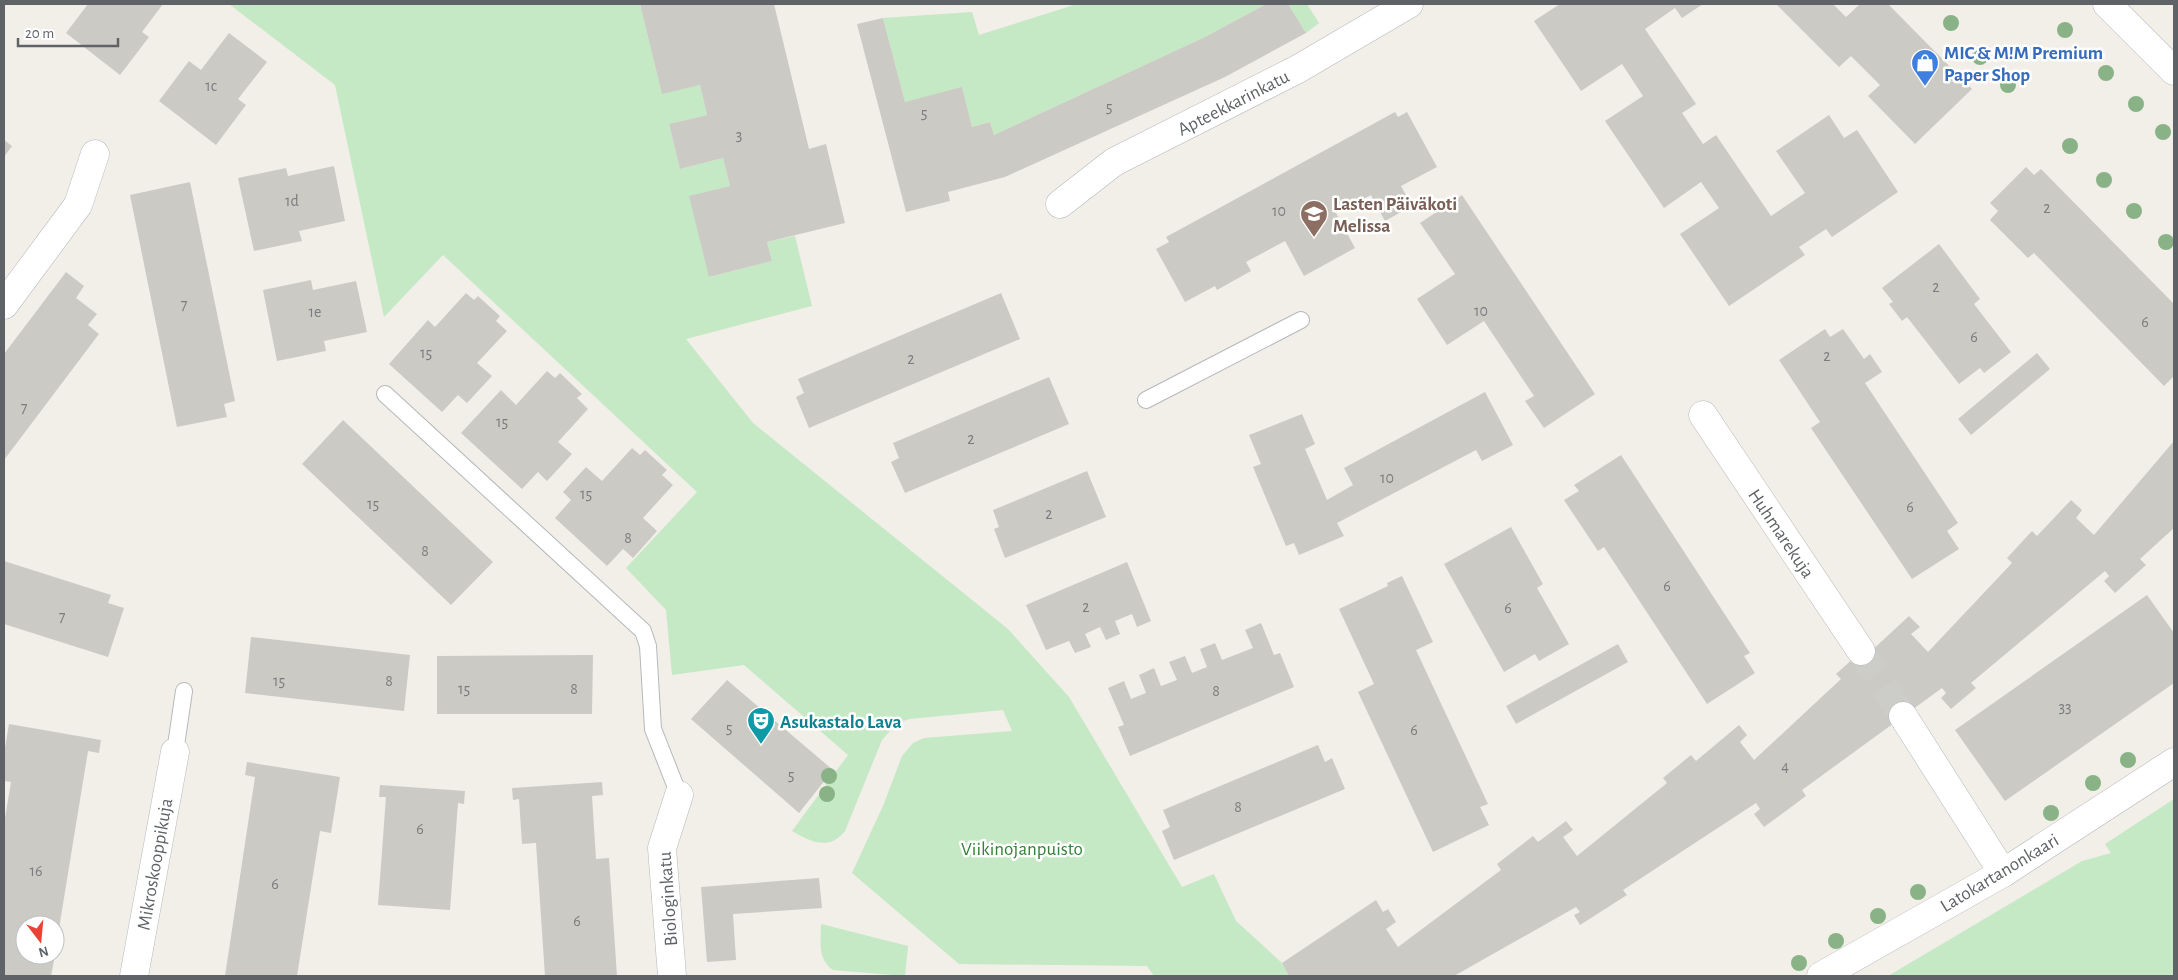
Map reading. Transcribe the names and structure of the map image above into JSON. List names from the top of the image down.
{
  "streets": {
    "street": [
      "Apteekkarinkatu",
      "Huhmarekuja",
      "Mikroskooppikuja",
      "Latokartanonkaari",
      "Biologinkatu"
    ]
  },
  "parks": ["Viikinojanpuisto"],
  "places": {
    "shop": ["MIC & M!M Premium Paper Shop"],
    "school or university": ["Lasten Päiväkoti Melissa"],
    "theatre": ["Asukastalo Lava"]
  },
  "house_numbers": [
    "1c",
    "5",
    "5",
    "3",
    "1d",
    "2",
    "10",
    "2",
    "7",
    "10",
    "1e",
    "6",
    "6",
    "15",
    "2",
    "2",
    "7",
    "15",
    "2",
    "10",
    "15",
    "15",
    "6",
    "2",
    "8",
    "8",
    "6",
    "2",
    "6",
    "7",
    "15",
    "8",
    "15",
    "8",
    "8",
    "33",
    "5",
    "6",
    "4",
    "5",
    "8",
    "6",
    "16",
    "6",
    "6"
  ],
  "scale_bar": "20 m",
  "north": "bottom"
}
